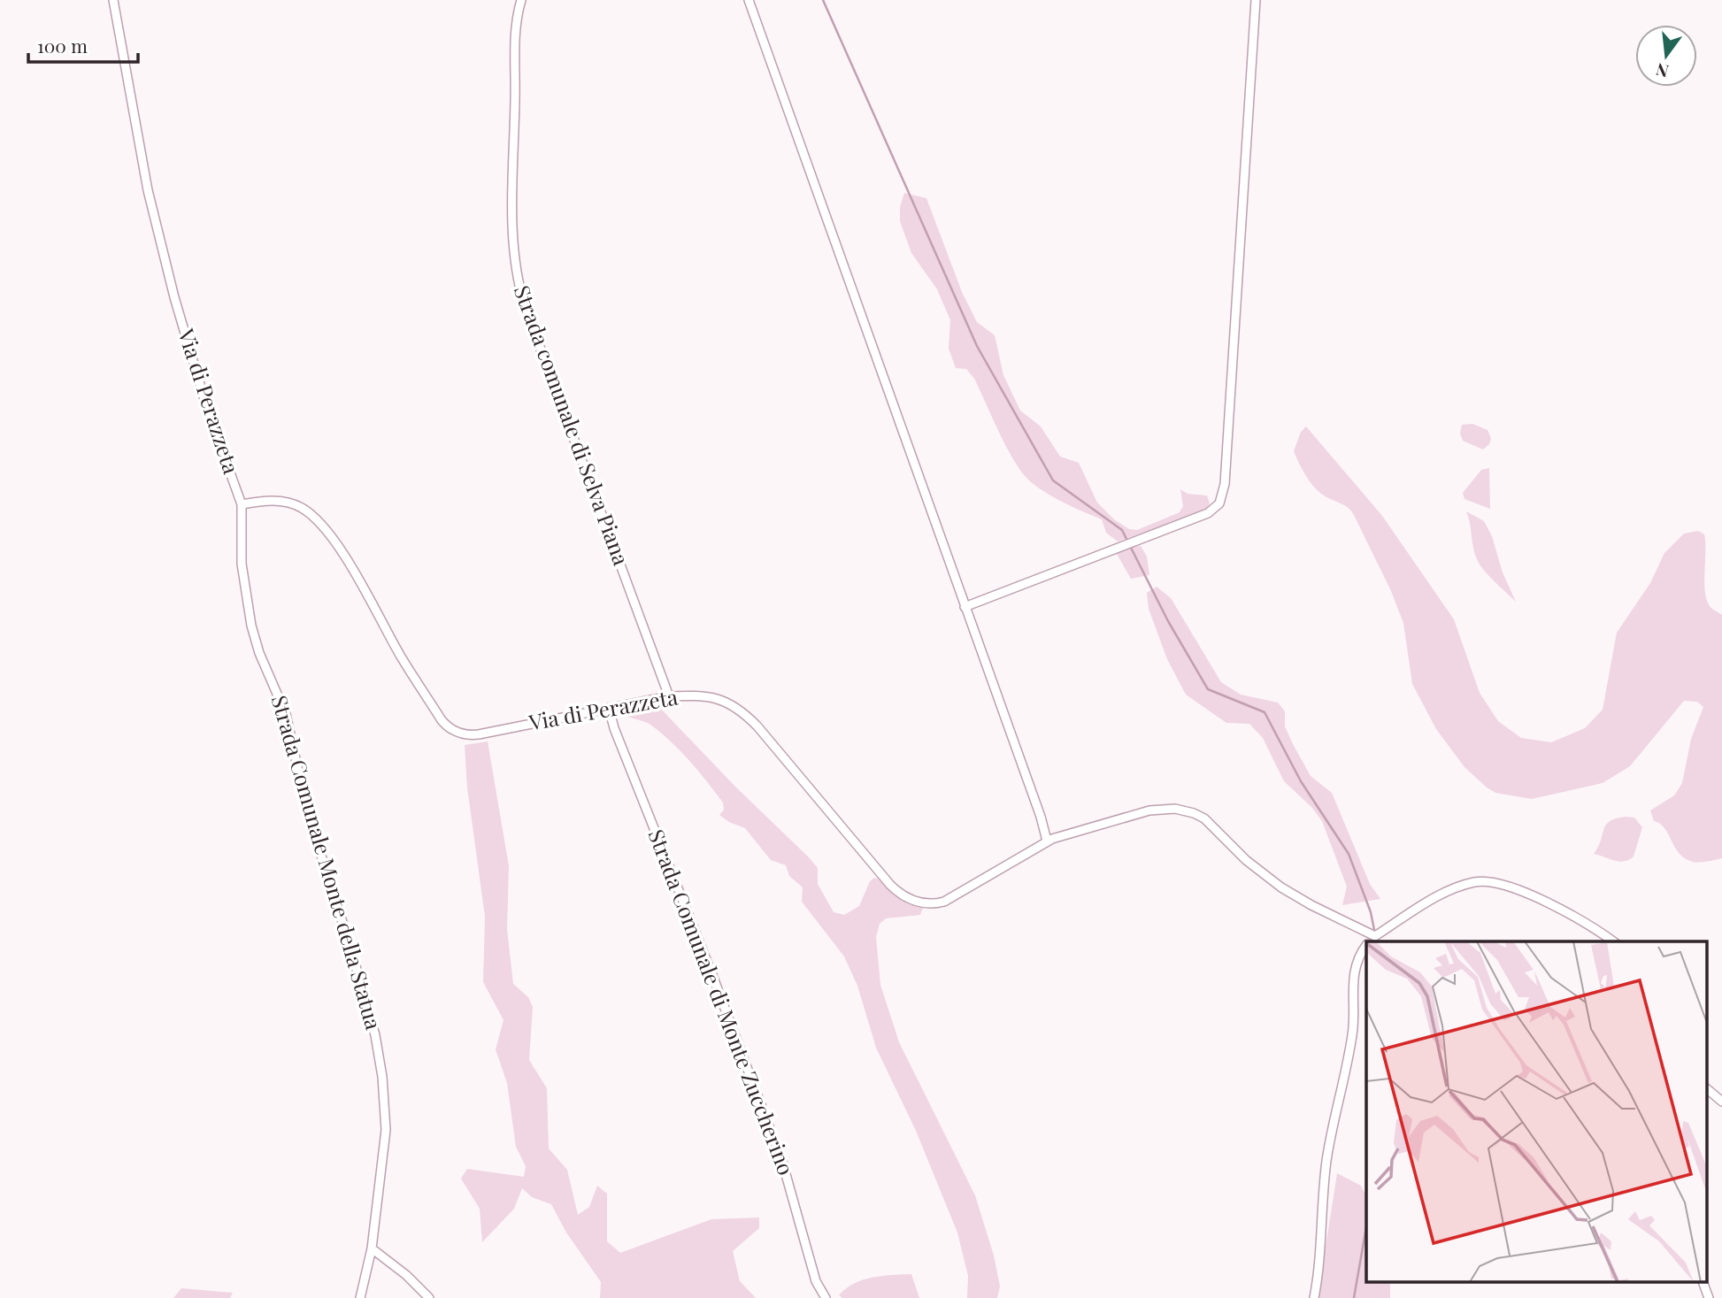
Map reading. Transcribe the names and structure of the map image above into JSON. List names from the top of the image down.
{
  "streets": {
    "street": [
      "Via di Perazzeta",
      "Strada comunale di Selva Piana",
      "Strada Comunale Monte della Statua",
      "Strada Comunale di Monte Zuccherino"
    ]
  },
  "crossings": [
    ["Via di Perazzeta", "Strada comunale di Selva Piana"],
    ["Via di Perazzeta", "Strada Comunale Monte della Statua"],
    ["Via di Perazzeta", "Strada Comunale di Monte Zuccherino"]
  ],
  "scale_bar": "100 m",
  "north": "bottom"
}
